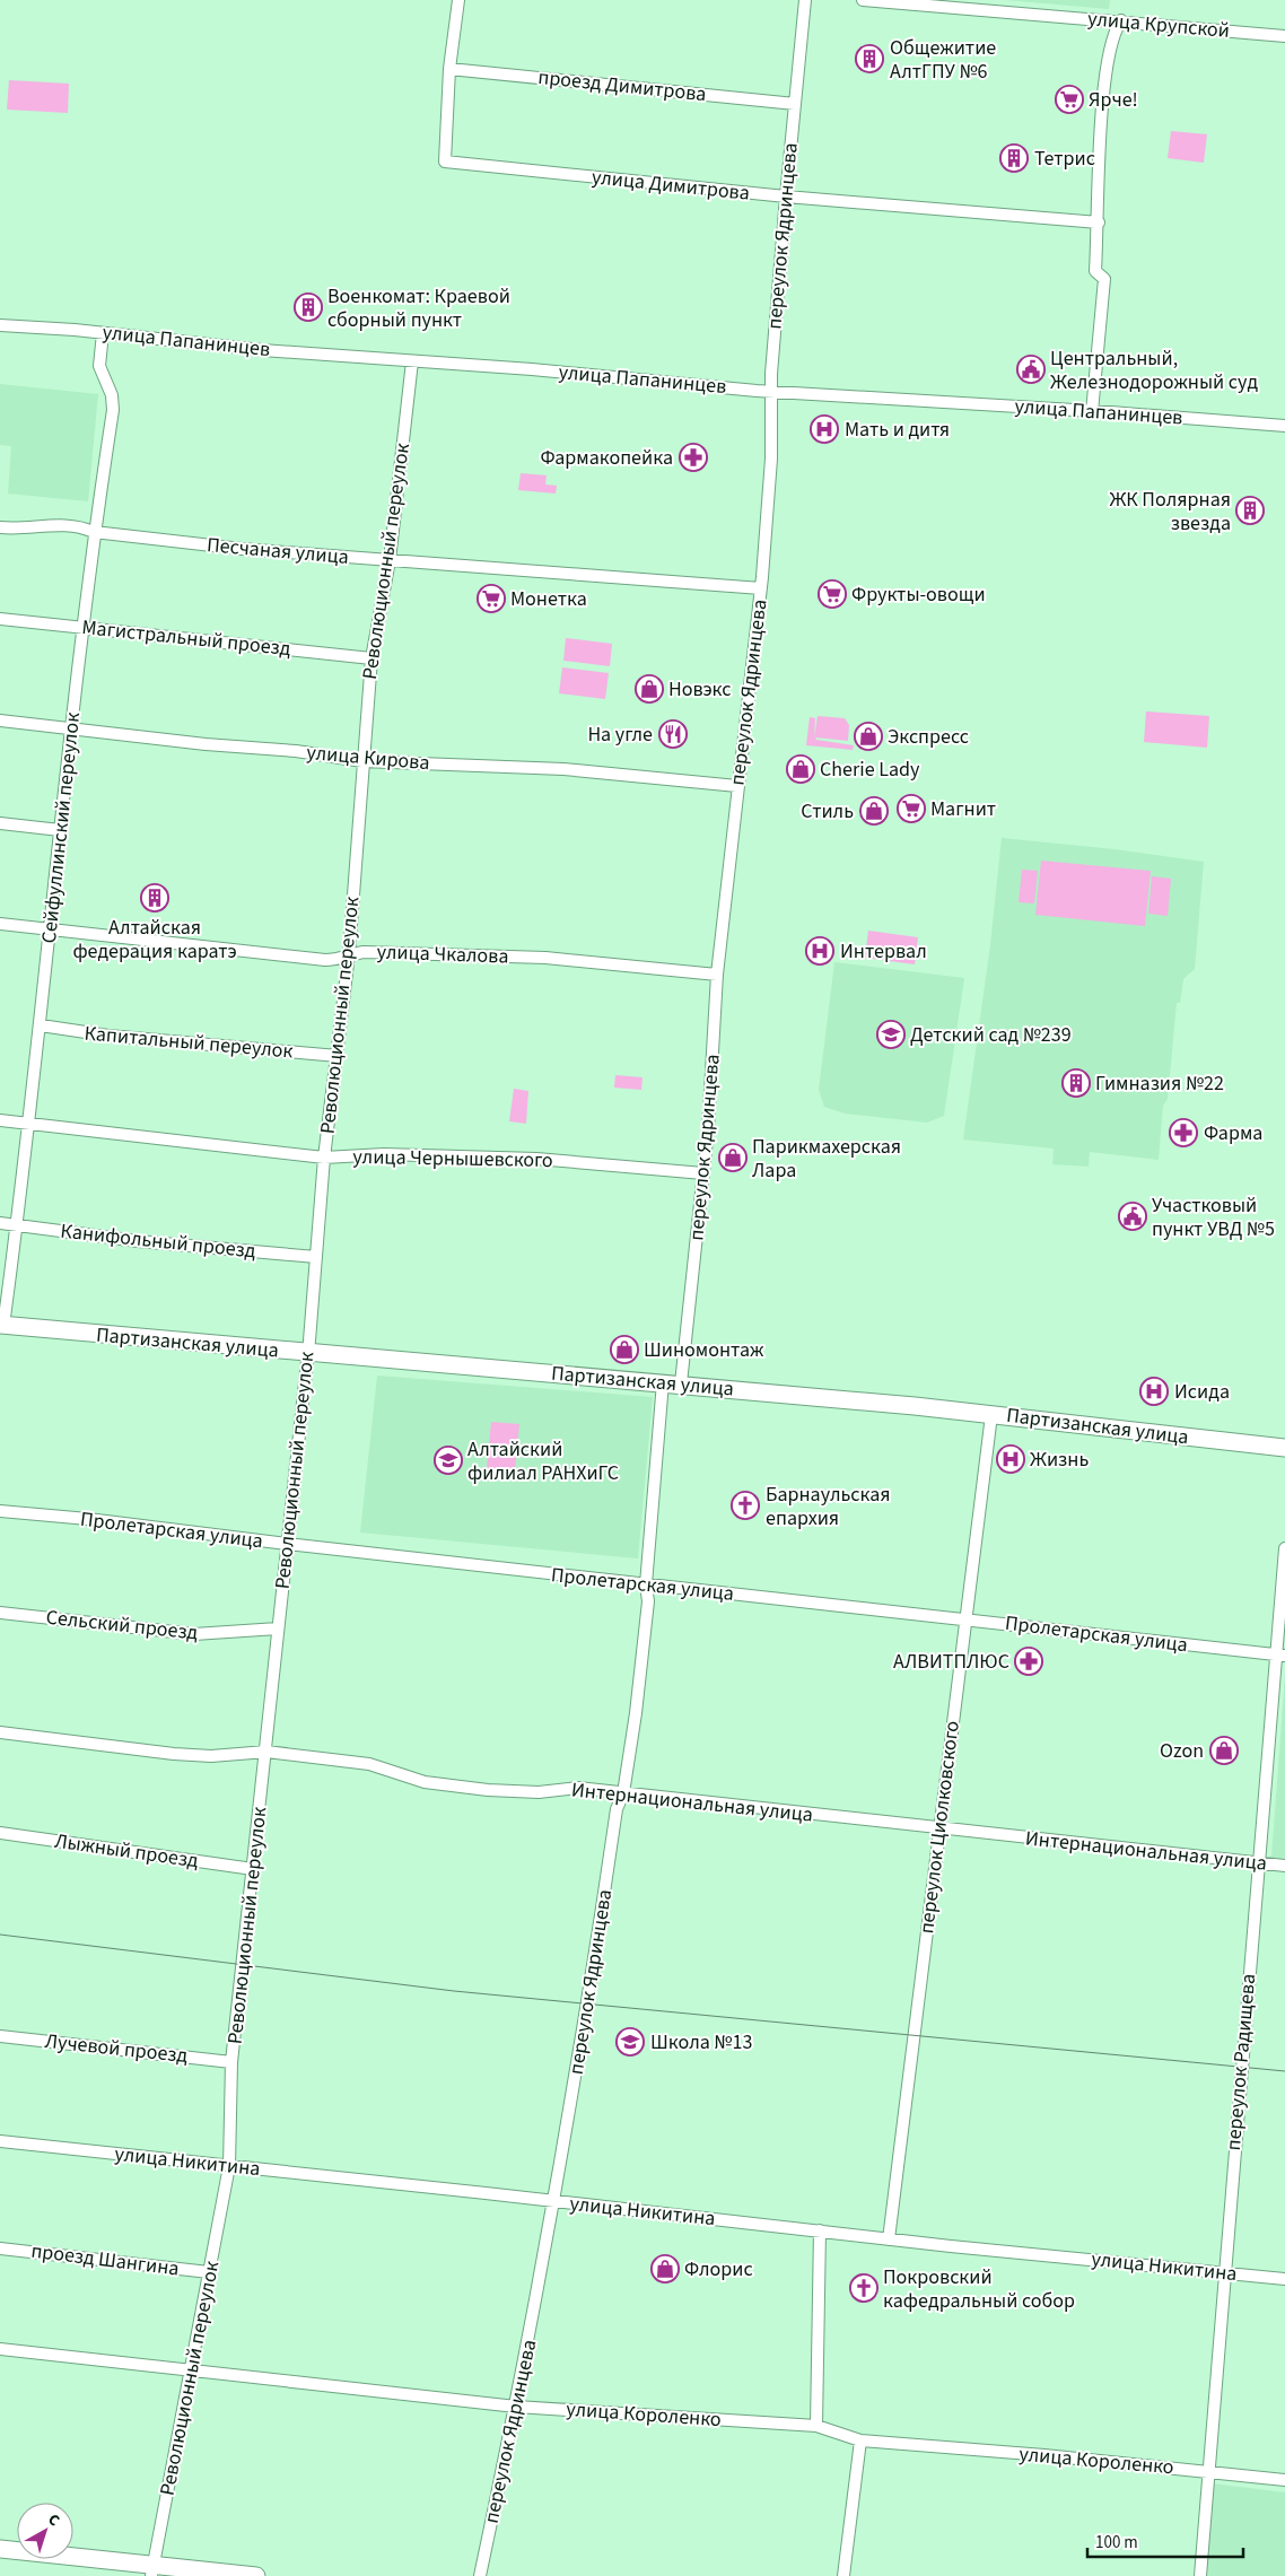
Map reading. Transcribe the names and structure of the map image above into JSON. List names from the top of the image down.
{
  "streets": {
    "main road": ["Партизанская улица"],
    "street": [
      "улица Крупской",
      "проезд Димитрова",
      "улица Димитрова",
      "переулок Ядринцева",
      "улица Папанинцев",
      "Песчаная улица",
      "Революционный переулок",
      "Магистральный проезд",
      "улица Кирова",
      "Сейфуллинский переулок",
      "улица Чкалова",
      "Капитальный переулок",
      "улица Чернышевского",
      "Канифольный проезд",
      "Пролетарская улица",
      "Сельский проезд",
      "Интернациональная улица",
      "переулок Циолковского",
      "Лыжный проезд",
      "Лучевой проезд",
      "переулок Радищева",
      "улица Никитина",
      "проезд Шангина",
      "улица Короленко"
    ]
  },
  "crossings": [
    ["проезд Димитрова", "улица Димитрова"],
    ["проезд Димитрова", "переулок Ядринцева"],
    ["улица Димитрова", "переулок Ядринцева"],
    ["переулок Ядринцева", "улица Папанинцев"],
    ["переулок Ядринцева", "Песчаная улица"],
    ["переулок Ядринцева", "улица Кирова"],
    ["переулок Ядринцева", "улица Чкалова"],
    ["переулок Ядринцева", "улица Чернышевского"],
    ["переулок Ядринцева", "Партизанская улица"],
    ["переулок Ядринцева", "Пролетарская улица"],
    ["переулок Ядринцева", "Интернациональная улица"],
    ["переулок Ядринцева", "улица Никитина"],
    ["переулок Ядринцева", "улица Короленко"],
    ["улица Папанинцев", "Революционный переулок"],
    ["улица Папанинцев", "Сейфуллинский переулок"],
    ["Песчаная улица", "Революционный переулок"],
    ["Песчаная улица", "Сейфуллинский переулок"],
    ["Революционный переулок", "Магистральный проезд"],
    ["Революционный переулок", "улица Кирова"],
    ["Революционный переулок", "улица Чкалова"],
    ["Революционный переулок", "Капитальный переулок"],
    ["Революционный переулок", "улица Чернышевского"],
    ["Революционный переулок", "Канифольный проезд"],
    ["Революционный переулок", "Партизанская улица"],
    ["Революционный переулок", "Пролетарская улица"],
    ["Революционный переулок", "Сельский проезд"],
    ["Революционный переулок", "Интернациональная улица"],
    ["Революционный переулок", "Лыжный проезд"],
    ["Революционный переулок", "Лучевой проезд"],
    ["Революционный переулок", "улица Никитина"],
    ["Революционный переулок", "проезд Шангина"],
    ["Революционный переулок", "улица Короленко"],
    ["Магистральный проезд", "Сейфуллинский переулок"],
    ["улица Кирова", "Сейфуллинский переулок"],
    ["Сейфуллинский переулок", "улица Чкалова"],
    ["Сейфуллинский переулок", "Капитальный переулок"],
    ["Сейфуллинский переулок", "улица Чернышевского"],
    ["Сейфуллинский переулок", "Канифольный проезд"],
    ["Сейфуллинский переулок", "Партизанская улица"],
    ["Партизанская улица", "переулок Циолковского"],
    ["Пролетарская улица", "переулок Циолковского"],
    ["Пролетарская улица", "переулок Радищева"],
    ["Интернациональная улица", "переулок Циолковского"],
    ["Интернациональная улица", "переулок Радищева"],
    ["переулок Циолковского", "улица Никитина"],
    ["переулок Радищева", "улица Никитина"],
    ["переулок Радищева", "улица Короленко"]
  ],
  "places": {
    "building": [
      "Общежитие АлтГПУ №6",
      "Тетрис",
      "Военкомат: Краевой сборный пункт",
      "ЖК Полярная звезда",
      "Алтайская федерация каратэ",
      "Гимназия №22"
    ],
    "supermarket": [
      "Ярче!",
      "Фрукты-овощи",
      "Монетка",
      "Магнит"
    ],
    "public building": ["Центральный, Железнодорожный суд", "Участковый пункт УВД №5"],
    "hospital": [
      "Мать и дитя",
      "Интервал",
      "Исида",
      "Жизнь"
    ],
    "pharmacy": ["Фармакопейка", "Фарма", "АЛВИТПЛЮС"],
    "shop": [
      "Новэкс",
      "Экспресс",
      "Cherie Lady",
      "Стиль",
      "Парикмахерская Лара",
      "Шиномонтаж",
      "Ozon",
      "Флорис"
    ],
    "restaurant": ["На угле"],
    "school or university": ["Детский сад №239", "Алтайский филиал РАНХиГС", "Школа №13"],
    "church": ["Барнаульская епархия", "Покровский кафедральный собор"]
  },
  "scale_bar": "100 m",
  "north": "top right"
}
